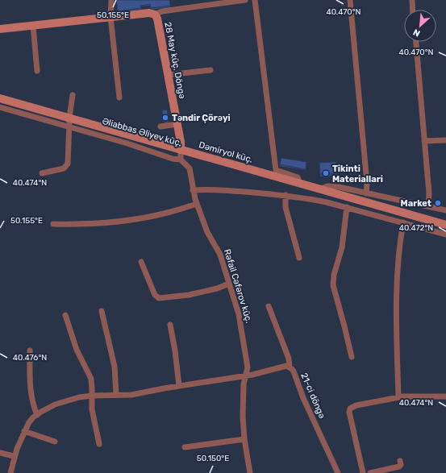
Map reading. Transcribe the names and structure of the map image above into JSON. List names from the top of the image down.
{
  "streets": {
    "main road": ["28 May küç. Döngə", "Əliabbas Əliyev küç.", "Dəmiryol küç."],
    "street": ["Rəfail Cəfərov küç.", "21-ci döngə"]
  },
  "crossings": [
    ["28 May küç. Döngə", "Əliabbas Əliyev küç."],
    ["28 May küç. Döngə", "Dəmiryol küç."],
    ["28 May küç. Döngə", "Rəfail Cəfərov küç."],
    ["Əliabbas Əliyev küç.", "Dəmiryol küç."],
    ["Əliabbas Əliyev küç.", "Rəfail Cəfərov küç."],
    ["Dəmiryol küç.", "Rəfail Cəfərov küç."],
    ["Rəfail Cəfərov küç.", "21-ci döngə"]
  ],
  "places": ["Təndir Çörəyi", "Tikinti Materiallari", "Market"],
  "north": "bottom left",
  "coordinates": [
    "40.470°N",
    "50.155°E",
    "40.474°N",
    "40.472°N",
    "40.476°N",
    "50.150°E"
  ]
}
